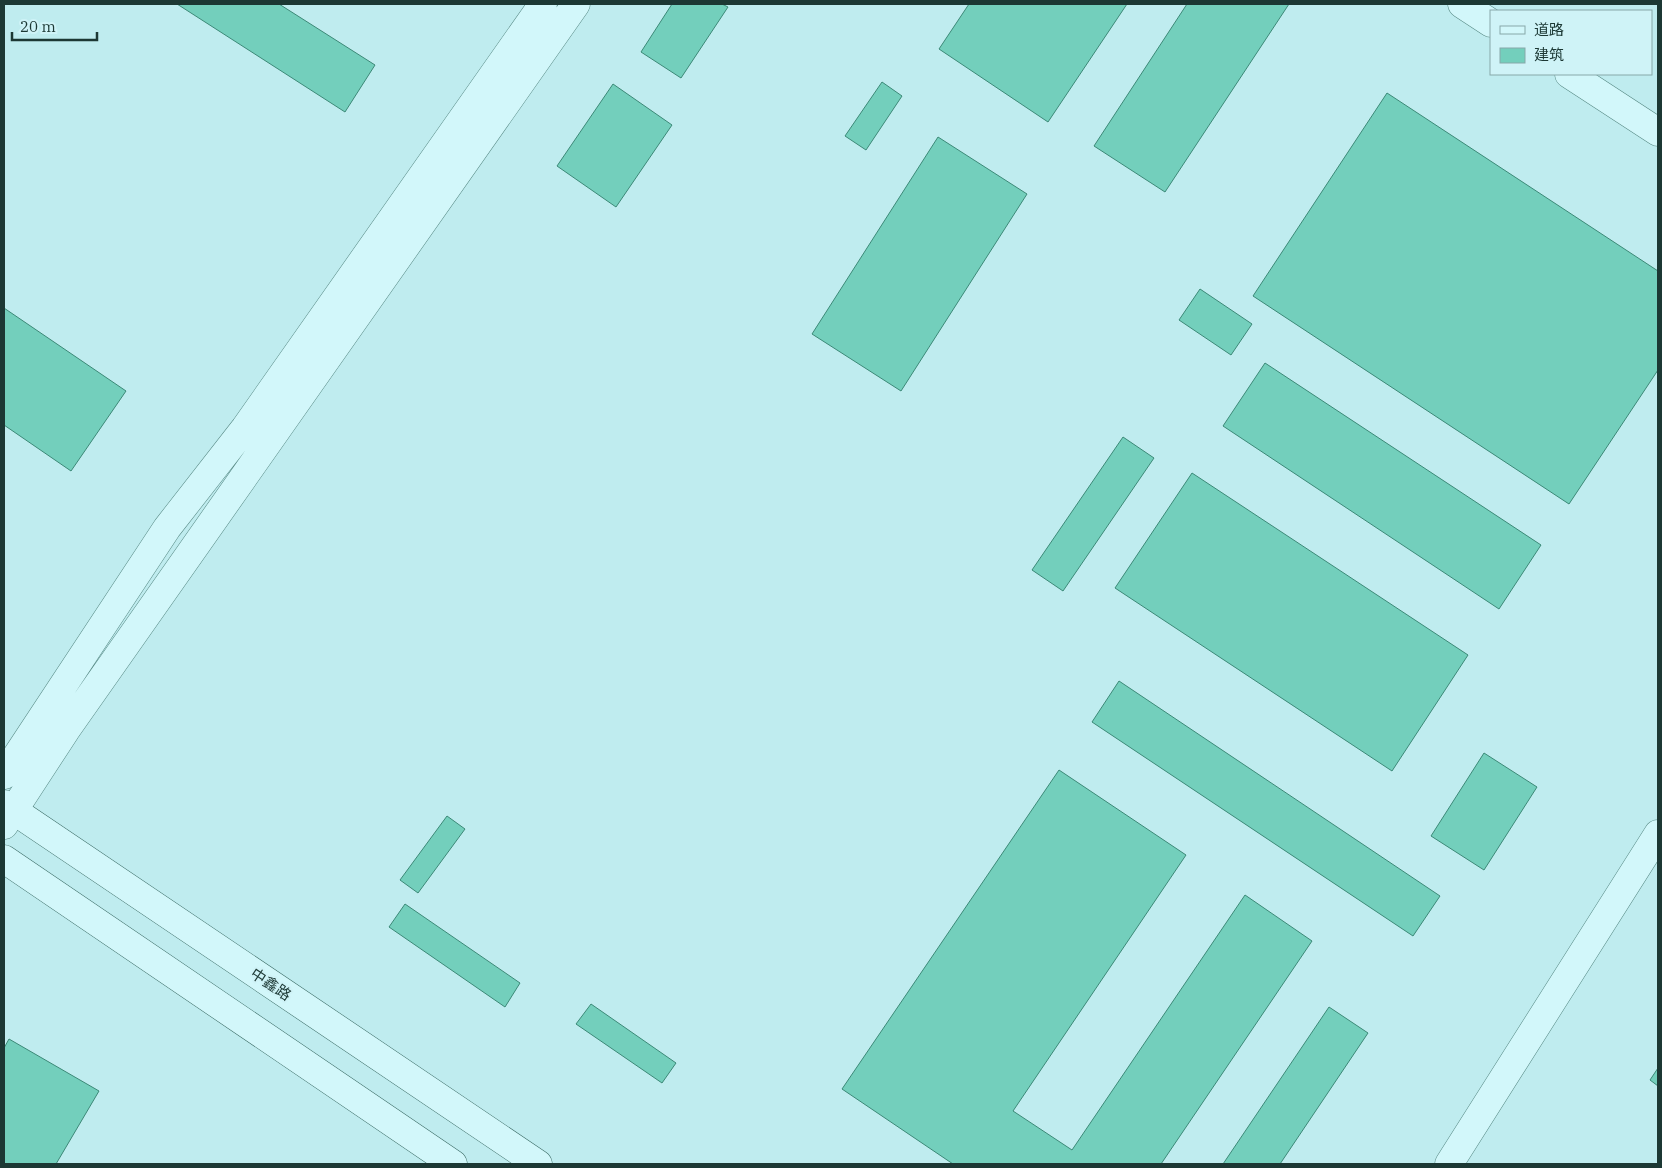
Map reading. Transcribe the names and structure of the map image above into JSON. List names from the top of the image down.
{
  "streets": {
    "street": ["中鑫路"]
  },
  "legend": ["道路", "建筑"],
  "scale_bar": "20 m"
}
